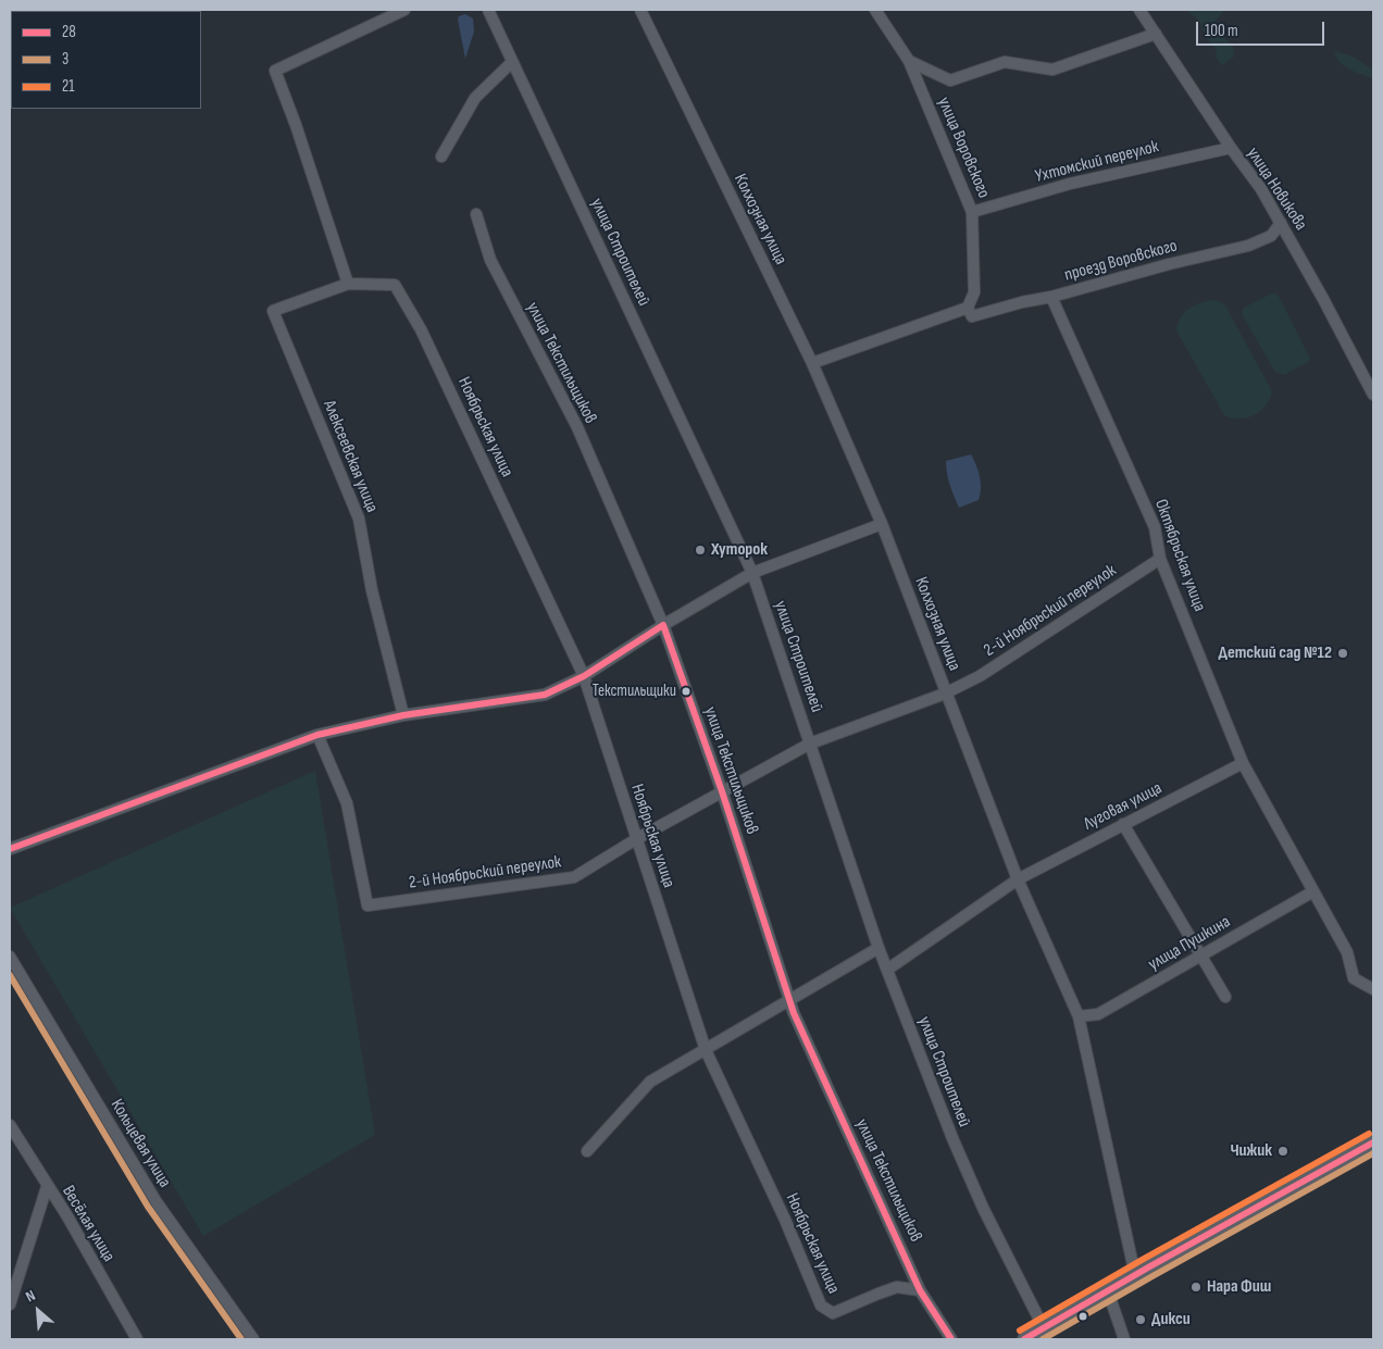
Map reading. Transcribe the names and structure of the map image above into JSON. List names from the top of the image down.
{
  "streets": {
    "street": [
      "улица Воровского",
      "Ухтомский переулок",
      "улица Новикова",
      "Колхозная улица",
      "улица Строителей",
      "проезд Воровского",
      "улица Текстильщиков",
      "Ноябрьская улица",
      "Алексеевская улица",
      "Октябрьская улица",
      "2-й Ноябрьский переулок",
      "Луговая улица",
      "улица Пушкина",
      "Кольцевая улица",
      "Весёлая улица"
    ]
  },
  "crossings": [
    ["улица Воровского", "Ухтомский переулок"],
    ["улица Воровского", "проезд Воровского"],
    ["Ухтомский переулок", "улица Новикова"],
    ["улица Новикова", "проезд Воровского"],
    ["Колхозная улица", "2-й Ноябрьский переулок"],
    ["Колхозная улица", "Луговая улица"],
    ["Колхозная улица", "улица Пушкина"],
    ["улица Строителей", "2-й Ноябрьский переулок"],
    ["улица Строителей", "Луговая улица"],
    ["проезд Воровского", "Октябрьская улица"],
    ["улица Текстильщиков", "Ноябрьская улица"],
    ["улица Текстильщиков", "2-й Ноябрьский переулок"],
    ["Ноябрьская улица", "Алексеевская улица"],
    ["Ноябрьская улица", "2-й Ноябрьский переулок"],
    ["Октябрьская улица", "2-й Ноябрьский переулок"],
    ["Октябрьская улица", "Луговая улица"],
    ["Октябрьская улица", "улица Пушкина"]
  ],
  "places": [
    "Хуторок",
    "Детский сад №12",
    "Текстильщики",
    "Чижик",
    "Нара Фиш",
    "Дикси"
  ],
  "lines": ["transit line 28", "transit line 3", "transit line 21"],
  "legend": ["28", "3", "21"],
  "scale_bar": "100 m",
  "north": "top left"
}
